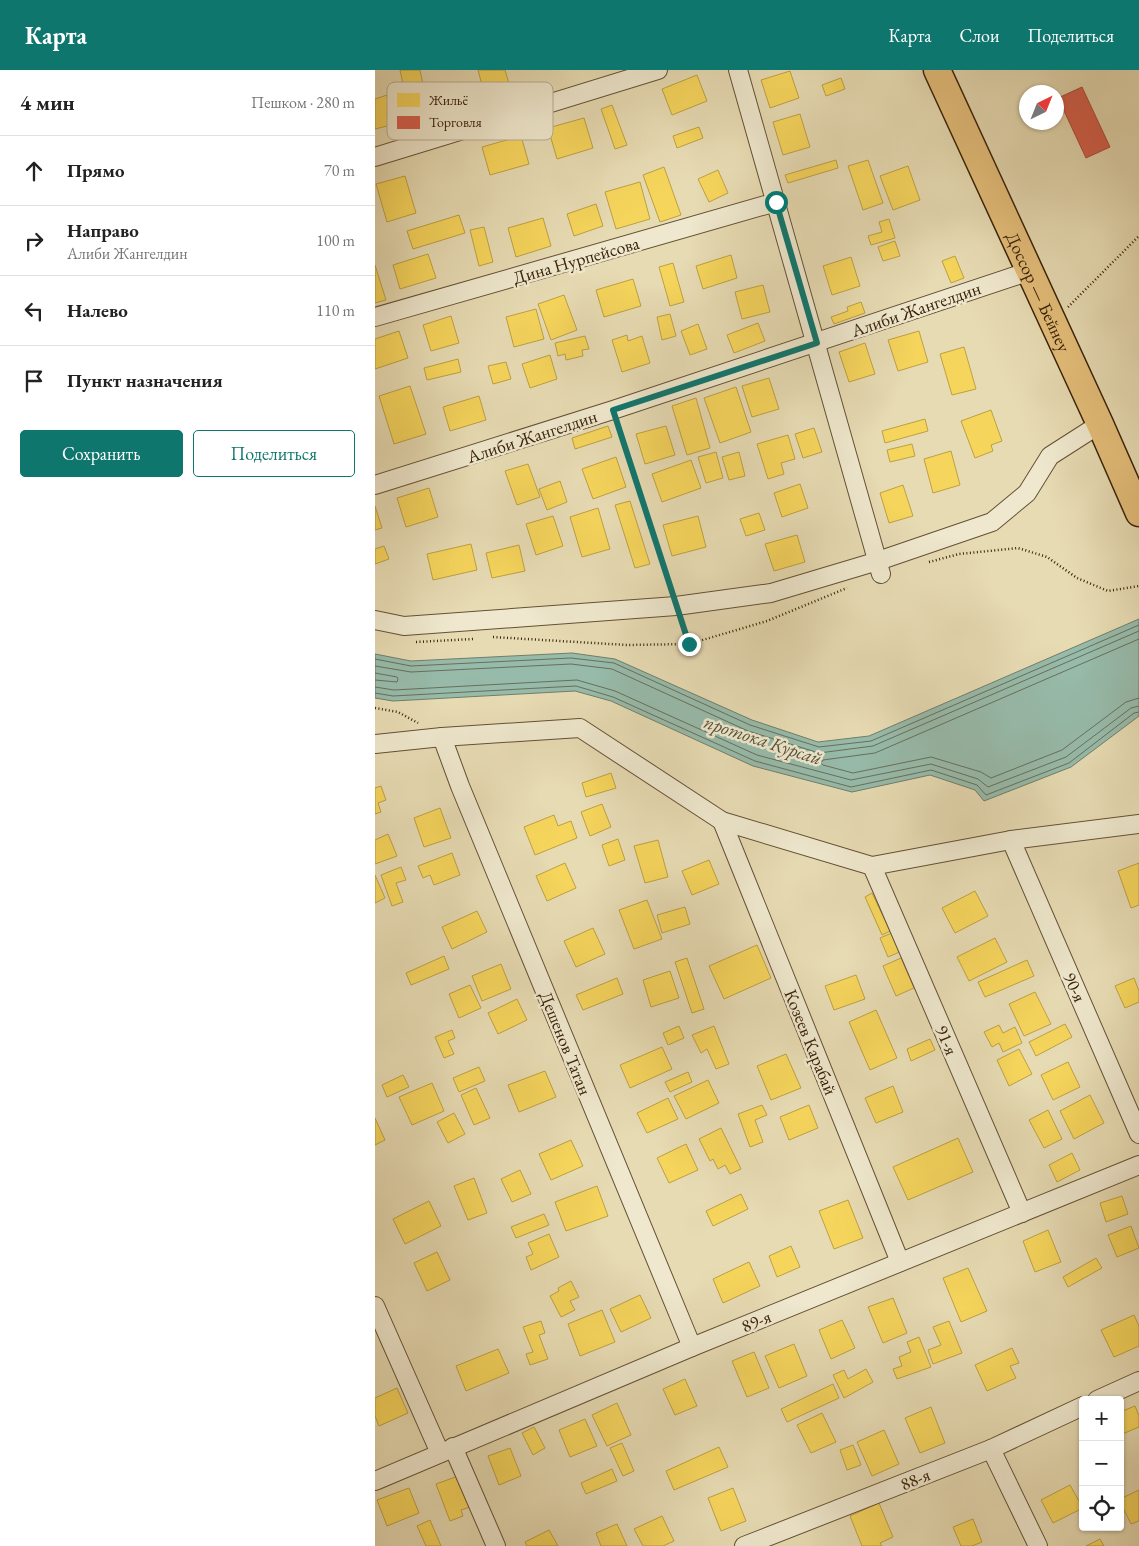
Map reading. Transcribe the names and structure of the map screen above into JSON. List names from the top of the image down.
{
  "streets": {
    "highway": ["Доссор — Бейнеу"],
    "street": [
      "Дина Нурпейсова",
      "Алиби Жангелдин",
      "90-я",
      "91-я",
      "Козеев Карабай",
      "Дешенов Татан",
      "89-я",
      "88-я"
    ]
  },
  "crossings": [
    ["Доссор — Бейнеу", "Алиби Жангелдин"],
    ["91-я", "89-я"],
    ["Козеев Карабай", "89-я"],
    ["Дешенов Татан", "89-я"]
  ],
  "water": ["протока Курсай"],
  "legend": ["Жильё", "Торговля"],
  "north": "top right",
  "page": {
    "header": "Карта",
    "nav": ["Карта", "Слои", "Поделиться"],
    "heading": ["4 мин", "Пешком · 280 m"],
    "list": [
      ["Прямо", "70 m"],
      ["Направо", "Алиби Жангелдин", "100 m"],
      ["Налево", "110 m"],
      "Пункт назначения"
    ],
    "buttons": ["Сохранить", "Поделиться"],
    "map_buttons": ["+", "−"]
  }
}
